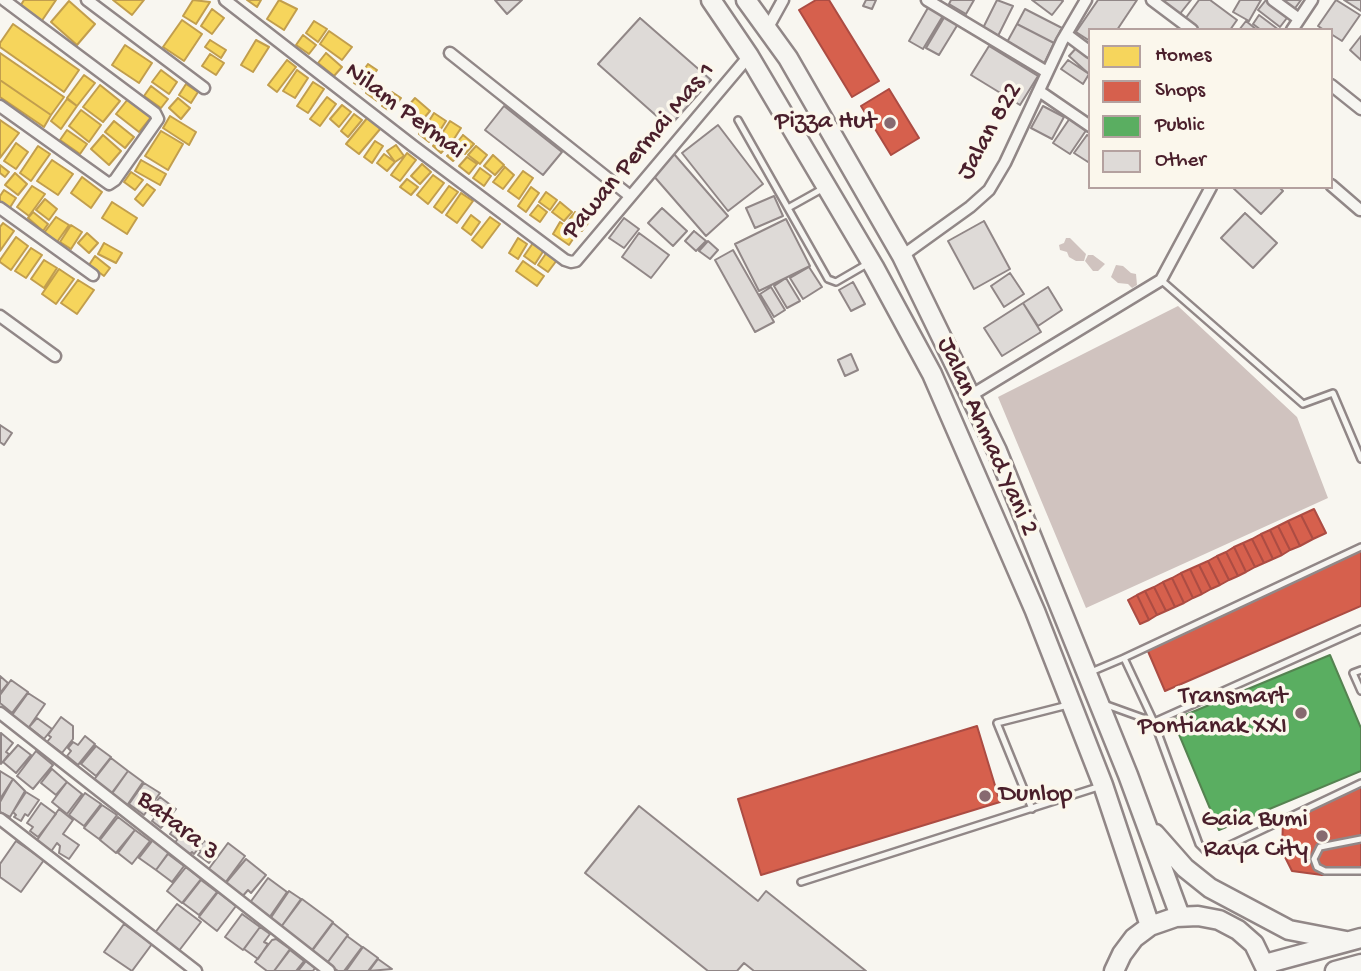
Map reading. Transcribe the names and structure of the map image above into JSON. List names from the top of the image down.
{
  "streets": {
    "highway": ["Jalan Ahmad Yani 2"],
    "street": [
      "Nilam Permai",
      "Jalan 822",
      "Pawan Permai Mas 1",
      "Batara 3"
    ]
  },
  "crossings": [
    ["Nilam Permai", "Pawan Permai Mas 1"],
    ["Jalan 822", "Jalan Ahmad Yani 2"],
    ["Pawan Permai Mas 1", "Jalan Ahmad Yani 2"]
  ],
  "places": [
    "Pizza Hut",
    "Transmart Pontianak XXI",
    "Dunlop",
    "Gaia Bumi Raya City"
  ],
  "legend": [
    "Homes",
    "Shops",
    "Public",
    "Other"
  ]
}
